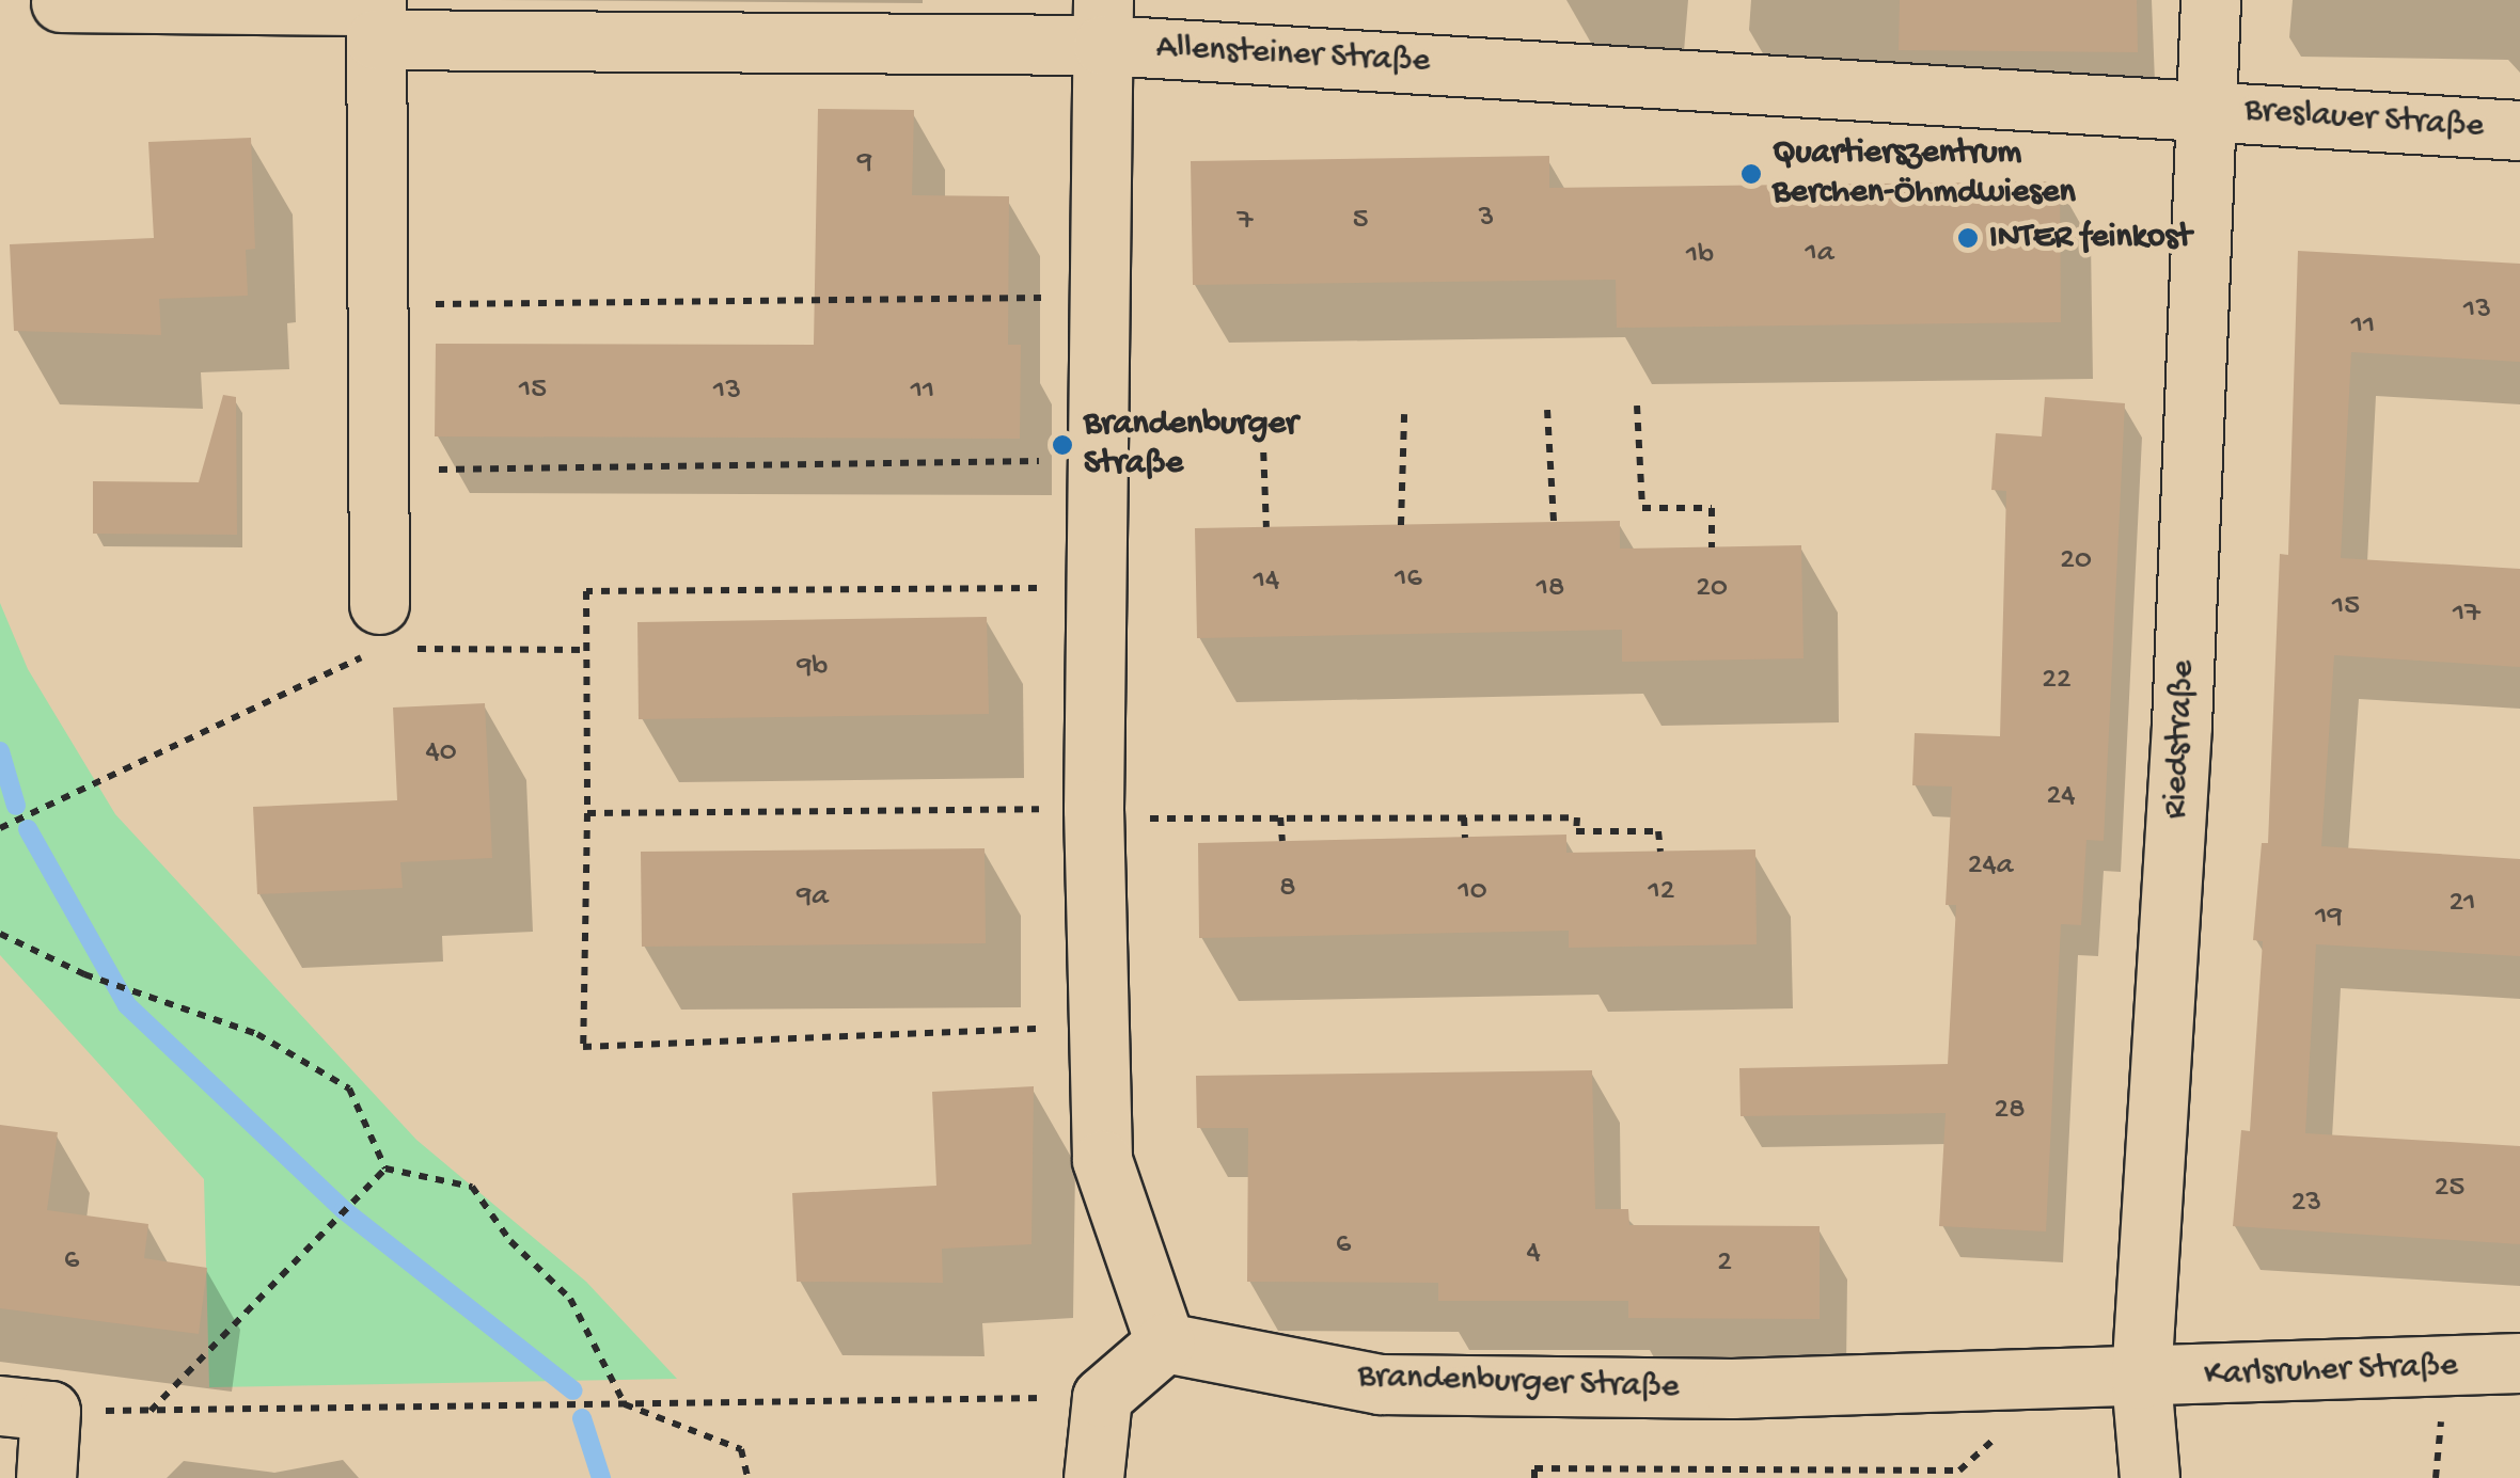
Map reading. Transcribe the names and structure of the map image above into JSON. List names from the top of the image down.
{
  "streets": {
    "street": [
      "Allensteiner Straße",
      "Breslauer Straße",
      "Riedstraße",
      "Karlsruher Straße",
      "Brandenburger Straße"
    ]
  },
  "crossings": [
    ["Allensteiner Straße", "Breslauer Straße"],
    ["Allensteiner Straße", "Riedstraße"],
    ["Breslauer Straße", "Riedstraße"],
    ["Riedstraße", "Karlsruher Straße"],
    ["Riedstraße", "Brandenburger Straße"],
    ["Karlsruher Straße", "Brandenburger Straße"]
  ],
  "places": ["Quartierszentrum Berchen-Öhmdwiesen", "INTER feinkost", "Brandenburger Straße"],
  "house_numbers": [
    "9",
    "3",
    "5",
    "7",
    "1a",
    "1b",
    "13",
    "11",
    "15",
    "13",
    "11",
    "20",
    "16",
    "14",
    "18",
    "20",
    "15",
    "17",
    "9b",
    "22",
    "40",
    "24",
    "24a",
    "8",
    "10",
    "12",
    "9a",
    "21",
    "19",
    "28",
    "25",
    "23",
    "6",
    "4",
    "6",
    "2"
  ]
}
